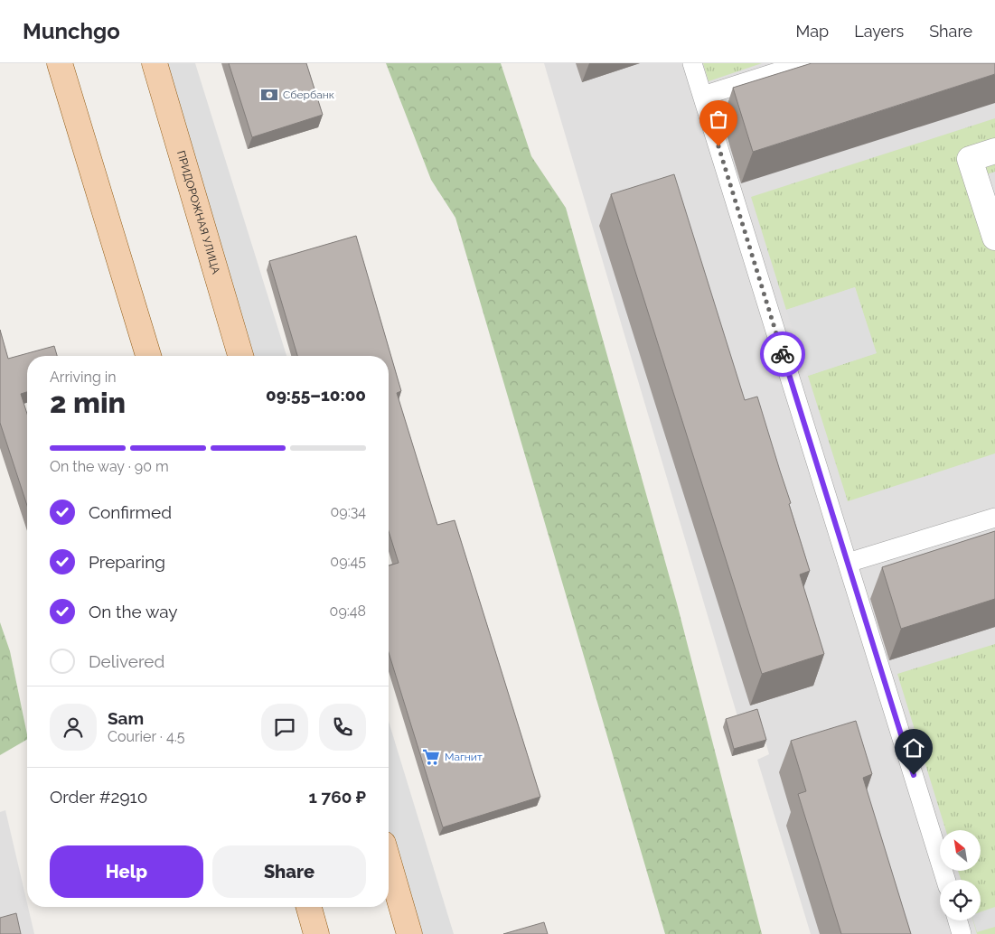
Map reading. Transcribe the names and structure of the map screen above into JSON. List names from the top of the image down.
{
  "streets": {
    "main road": ["ПРИДОРОЖНАЯ УЛИЦА"]
  },
  "places": {
    "bank": ["Сбербанк"],
    "supermarket": ["Магнит"]
  },
  "north": "top left",
  "page": {
    "header": "Munchgo",
    "nav": ["Map", "Layers", "Share"],
    "heading": ["2 min", "Arriving in", "09:55–10:00"],
    "panel": [
      "Sam",
      "Courier · 4.5",
      "Order #2910",
      "1 760 ₽"
    ],
    "bar": "On the way · 90 m",
    "list": [
      ["Confirmed", "09:34"],
      ["Preparing", "09:45"],
      ["On the way", "09:48"],
      "Delivered"
    ],
    "buttons": ["Help", "Share"]
  }
}
